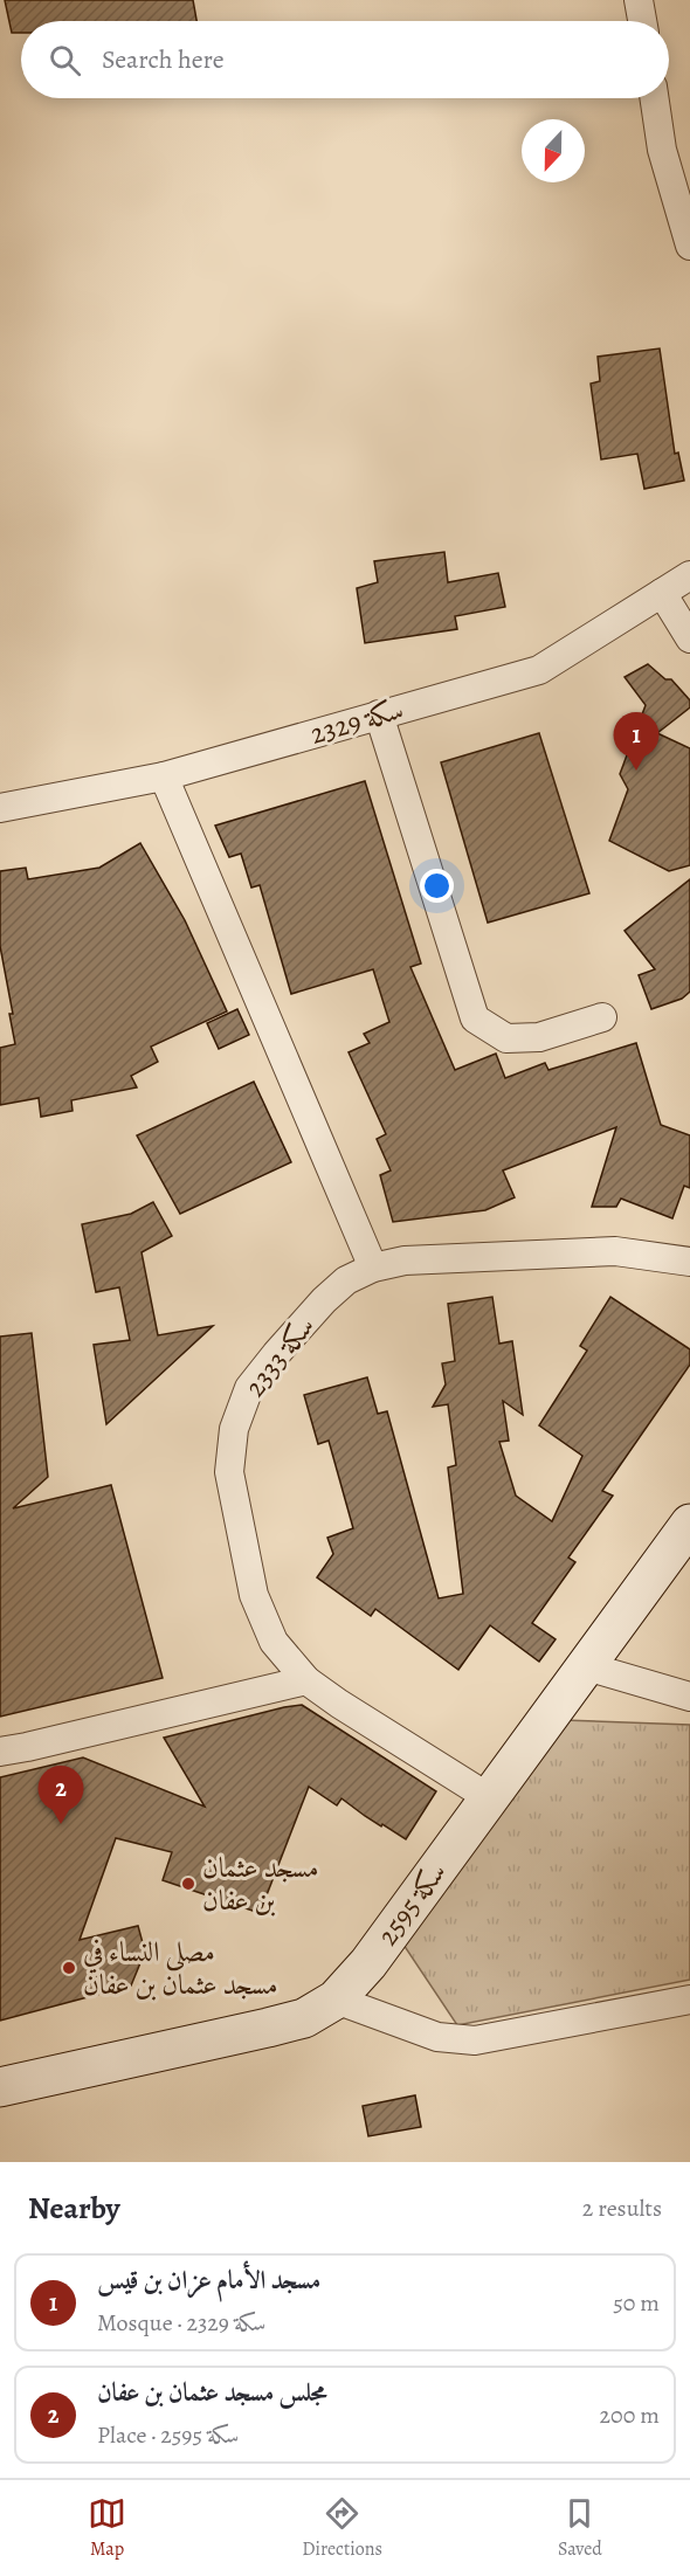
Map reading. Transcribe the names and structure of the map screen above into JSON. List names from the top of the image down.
{
  "streets": {
    "street": ["سكة 2329", "سكة 2333", "سكة 2595"]
  },
  "crossings": [
    ["سكة 2333", "سكة 2595"]
  ],
  "places": ["مسجد عثمان بن عفان", "مصلى النساء في مسجد عثمان بن عفان"],
  "north": "bottom",
  "page": {
    "search": "Search here",
    "pins": ["1", "2"],
    "heading": ["Nearby", "2 results"],
    "list": [
      {
        "mark": "1",
        "name": "مسجد الأمام عزان بن قيس",
        "note": "Mosque · سكة 2329",
        "value": "50 m"
      },
      {
        "mark": "2",
        "name": "مجلس مسجد عثمان بن عفان",
        "note": "Place · سكة 2595",
        "value": "200 m"
      }
    ],
    "nav": ["Map", "Directions", "Saved"]
  }
}
